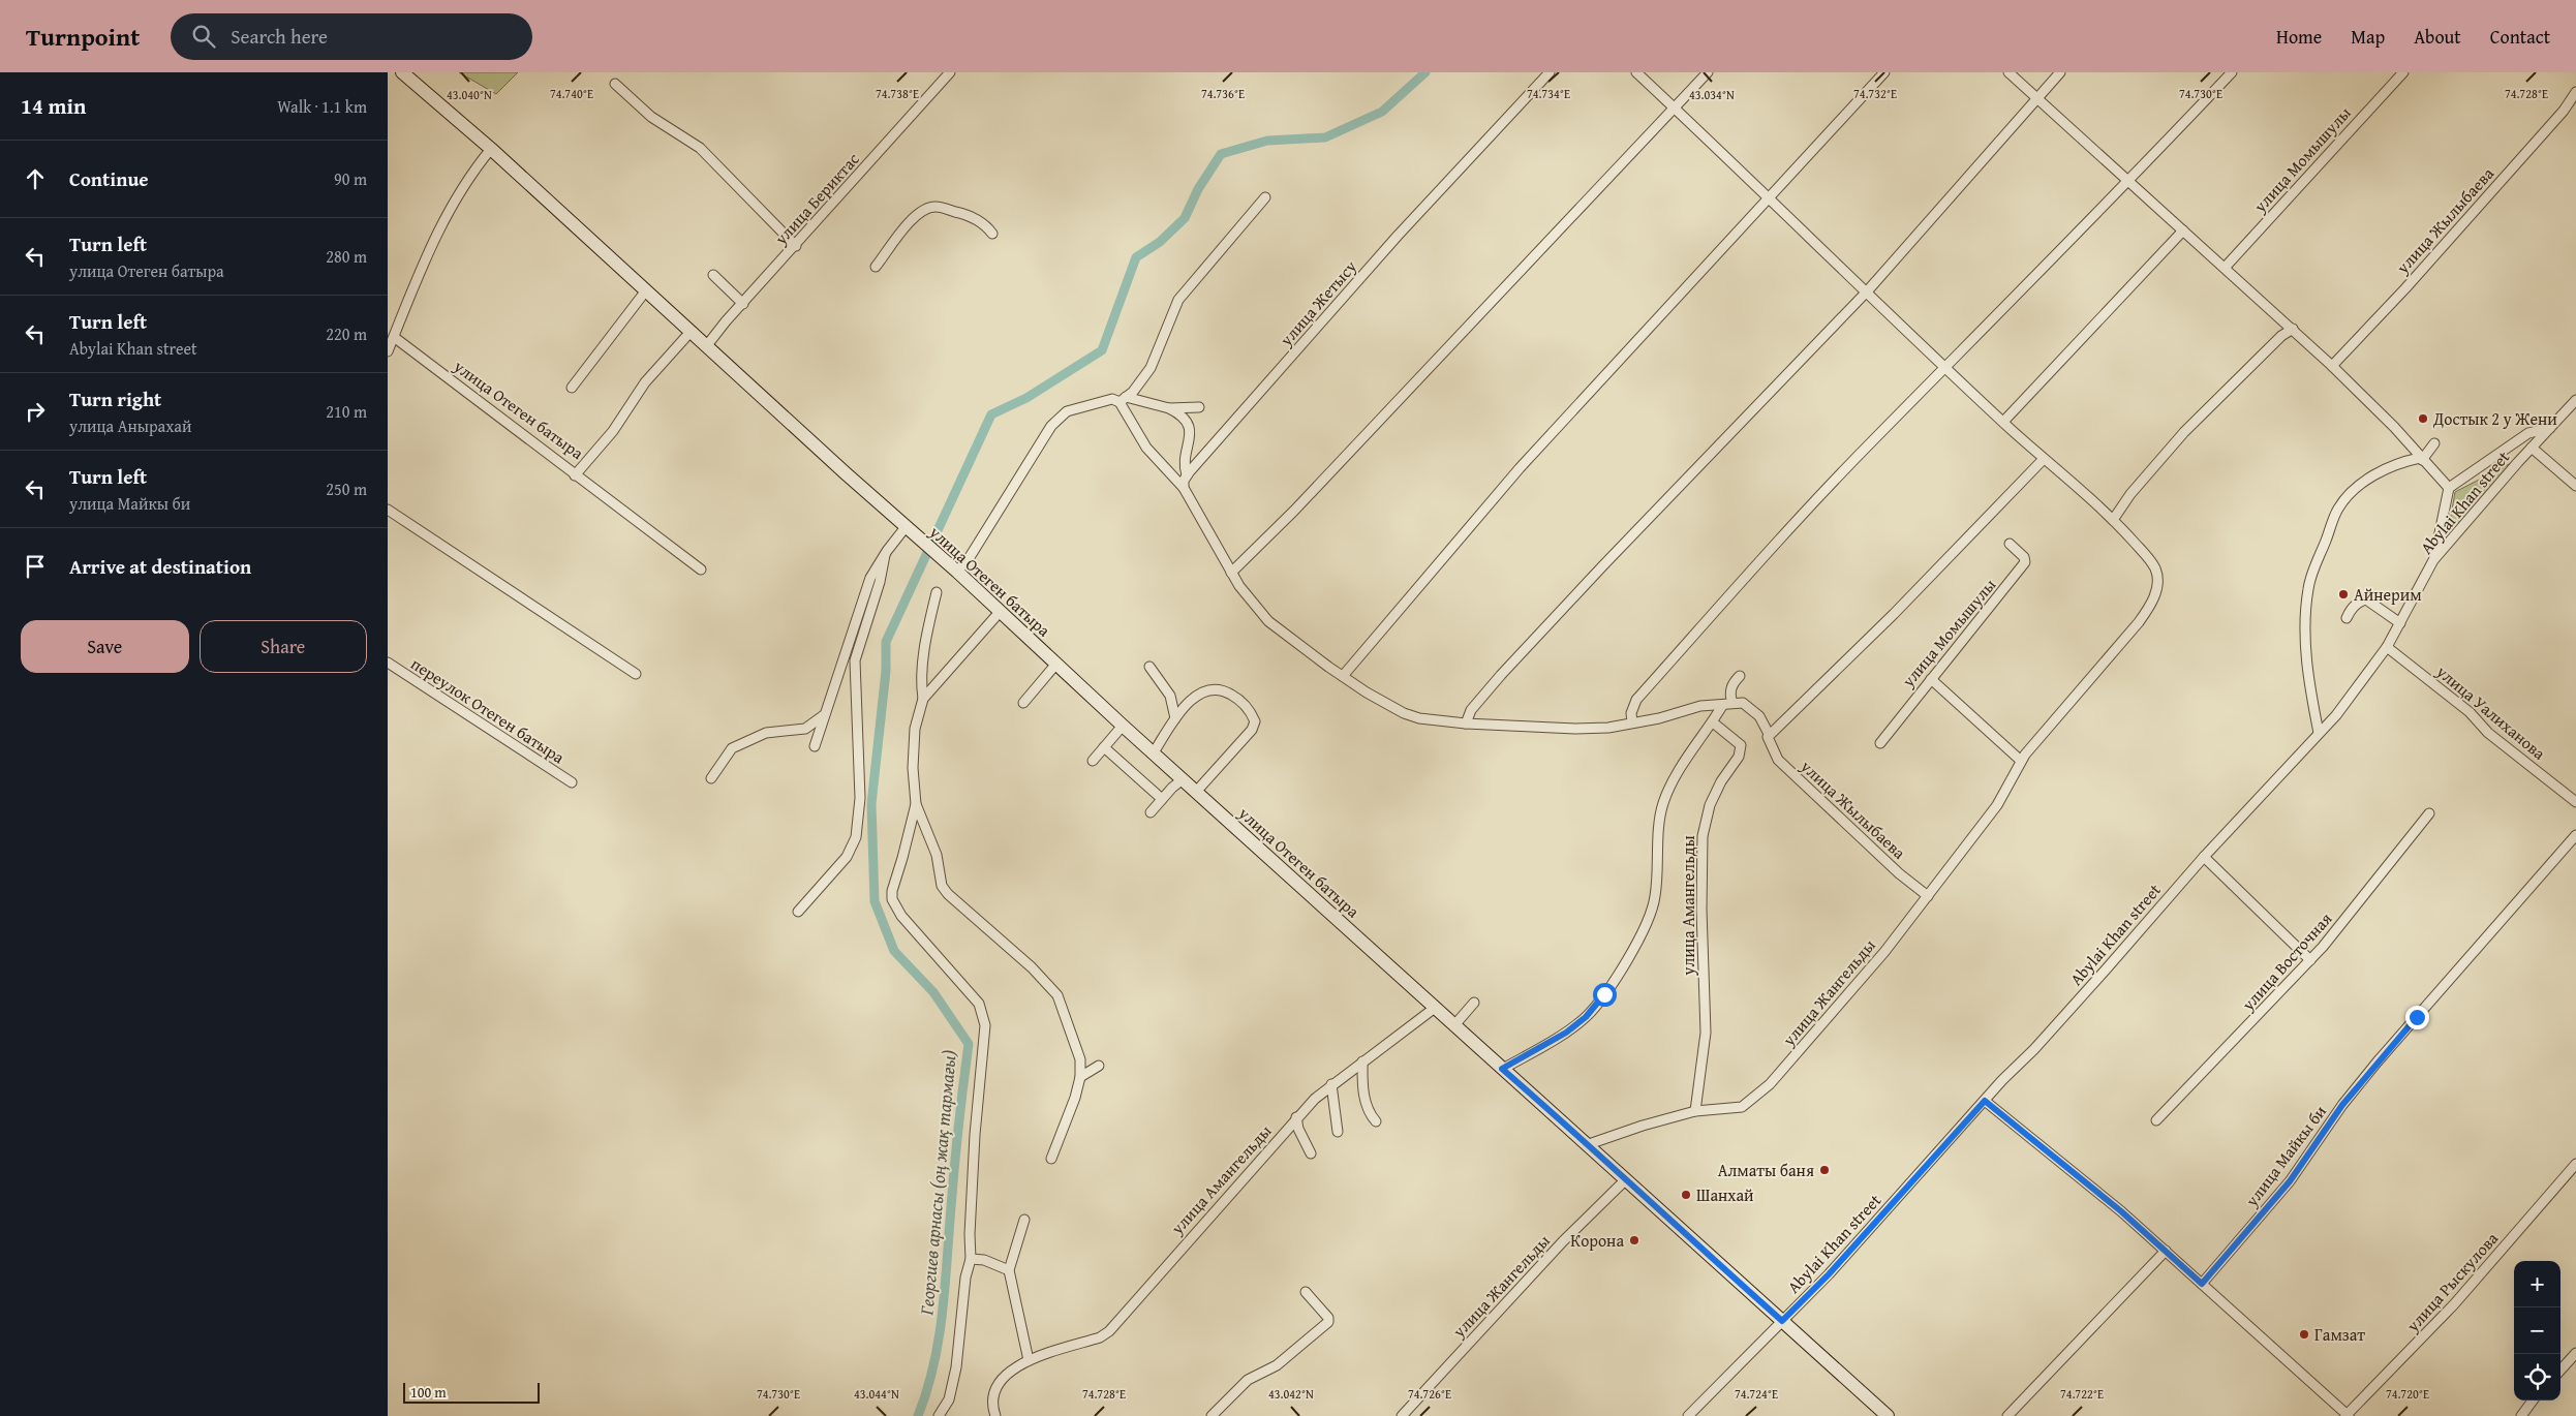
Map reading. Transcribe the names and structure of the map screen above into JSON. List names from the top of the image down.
{
  "streets": {
    "main road": ["улица Отеген батыра"],
    "street": [
      "улица Момышулы",
      "улица Бериктас",
      "улица Жылыбаева",
      "улица Жетысу",
      "Abylai Khan street",
      "переулок Отеген батыра",
      "улица Уалиханова",
      "улица Амангельды",
      "улица Восточная",
      "улица Жангельды",
      "улица Майкы би",
      "улица Рыскулова"
    ]
  },
  "crossings": [
    ["улица Бериктас", "улица Отеген батыра"],
    ["улица Жылыбаева", "улица Жангельды"],
    ["улица Отеген батыра", "Abylai Khan street"],
    ["улица Отеген батыра", "улица Амангельды"],
    ["улица Отеген батыра", "улица Жангельды"],
    ["Abylai Khan street", "улица Уалиханова"],
    ["улица Амангельды", "улица Жангельды"]
  ],
  "water": ["Георгиев арнасы (оң жақ тармағы)"],
  "places": [
    "Достык 2 у Жени",
    "Айнерим",
    "Алматы баня",
    "Шанхай",
    "Корона",
    "Гамзат"
  ],
  "scale_bar": "100 m",
  "page": {
    "header": "Turnpoint",
    "search": "Search here",
    "nav": [
      "Home",
      "Map",
      "About",
      "Contact"
    ],
    "heading": ["14 min", "Walk · 1.1 km"],
    "list": [
      ["Continue", "90 m"],
      ["Turn left", "улица Отеген батыра", "280 m"],
      ["Turn left", "Abylai Khan street", "220 m"],
      ["Turn right", "улица Анырахай", "210 m"],
      ["Turn left", "улица Майкы би", "250 m"],
      "Arrive at destination"
    ],
    "buttons": ["Save", "Share"],
    "map_buttons": ["+", "−"],
    "scale": "100 m"
  },
  "coordinates": [
    "74.740°E",
    "74.738°E",
    "74.736°E",
    "74.734°E",
    "74.732°E",
    "74.730°E",
    "74.728°E",
    "43.040°N",
    "43.034°N",
    "43.044°N",
    "43.042°N",
    "74.726°E",
    "74.724°E",
    "74.722°E",
    "74.720°E"
  ]
}
